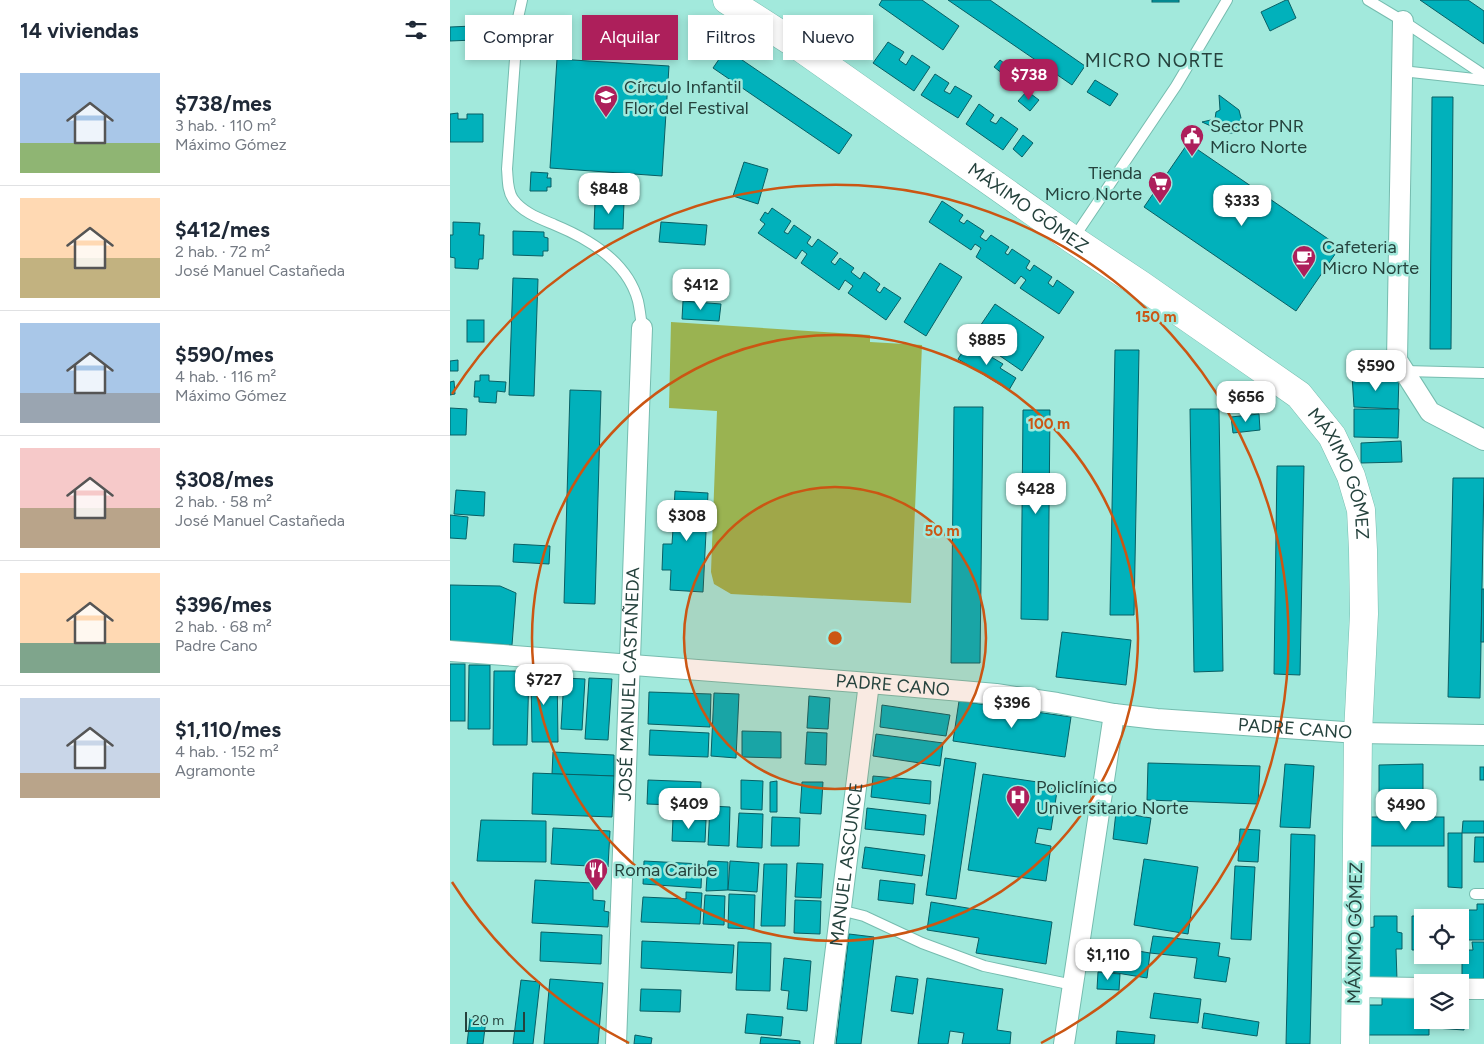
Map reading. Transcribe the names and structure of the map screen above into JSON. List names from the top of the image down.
{
  "streets": {
    "main road": ["MÁXIMO GÓMEZ"],
    "street": ["JOSÉ MANUEL CASTAÑEDA", "PADRE CANO", "MANUEL ASCUNCE"]
  },
  "crossings": [
    ["MÁXIMO GÓMEZ", "PADRE CANO"],
    ["JOSÉ MANUEL CASTAÑEDA", "PADRE CANO"],
    ["PADRE CANO", "MANUEL ASCUNCE"]
  ],
  "districts": ["MICRO NORTE"],
  "places": {
    "school or university": ["Círculo Infantil Flor del Festival"],
    "public building": ["Sector PNR Micro Norte"],
    "supermarket": ["Tienda Micro Norte"],
    "cafe": ["Cafeteria Micro Norte"],
    "hospital": ["Policlínico Universitario Norte"],
    "restaurant": ["Roma Caribe"]
  },
  "scale_bar": "20 m",
  "page": {
    "heading": "14 viviendas",
    "chip": [
      "Comprar",
      "Alquilar",
      "Filtros",
      "Nuevo"
    ],
    "price": [
      "$738",
      "$848",
      "$333",
      "$412",
      "$885",
      "$590",
      "$656",
      "$428",
      "$308",
      "$727",
      "$396",
      "$409",
      "$490",
      "$1,110"
    ],
    "list": [
      {
        "name": "$738/mes",
        "note": "3 hab. · 110 m² · Máximo Gómez"
      },
      {
        "name": "$412/mes",
        "note": "2 hab. · 72 m² · José Manuel Castañeda"
      },
      {
        "name": "$590/mes",
        "note": "4 hab. · 116 m² · Máximo Gómez"
      },
      {
        "name": "$308/mes",
        "note": "2 hab. · 58 m² · José Manuel Castañeda"
      },
      {
        "name": "$396/mes",
        "note": "2 hab. · 68 m² · Padre Cano"
      },
      {
        "name": "$1,110/mes",
        "note": "4 hab. · 152 m² · Agramonte"
      }
    ],
    "scale": "20 m"
  },
  "rings": ["150 m", "100 m", "50 m"]
}
